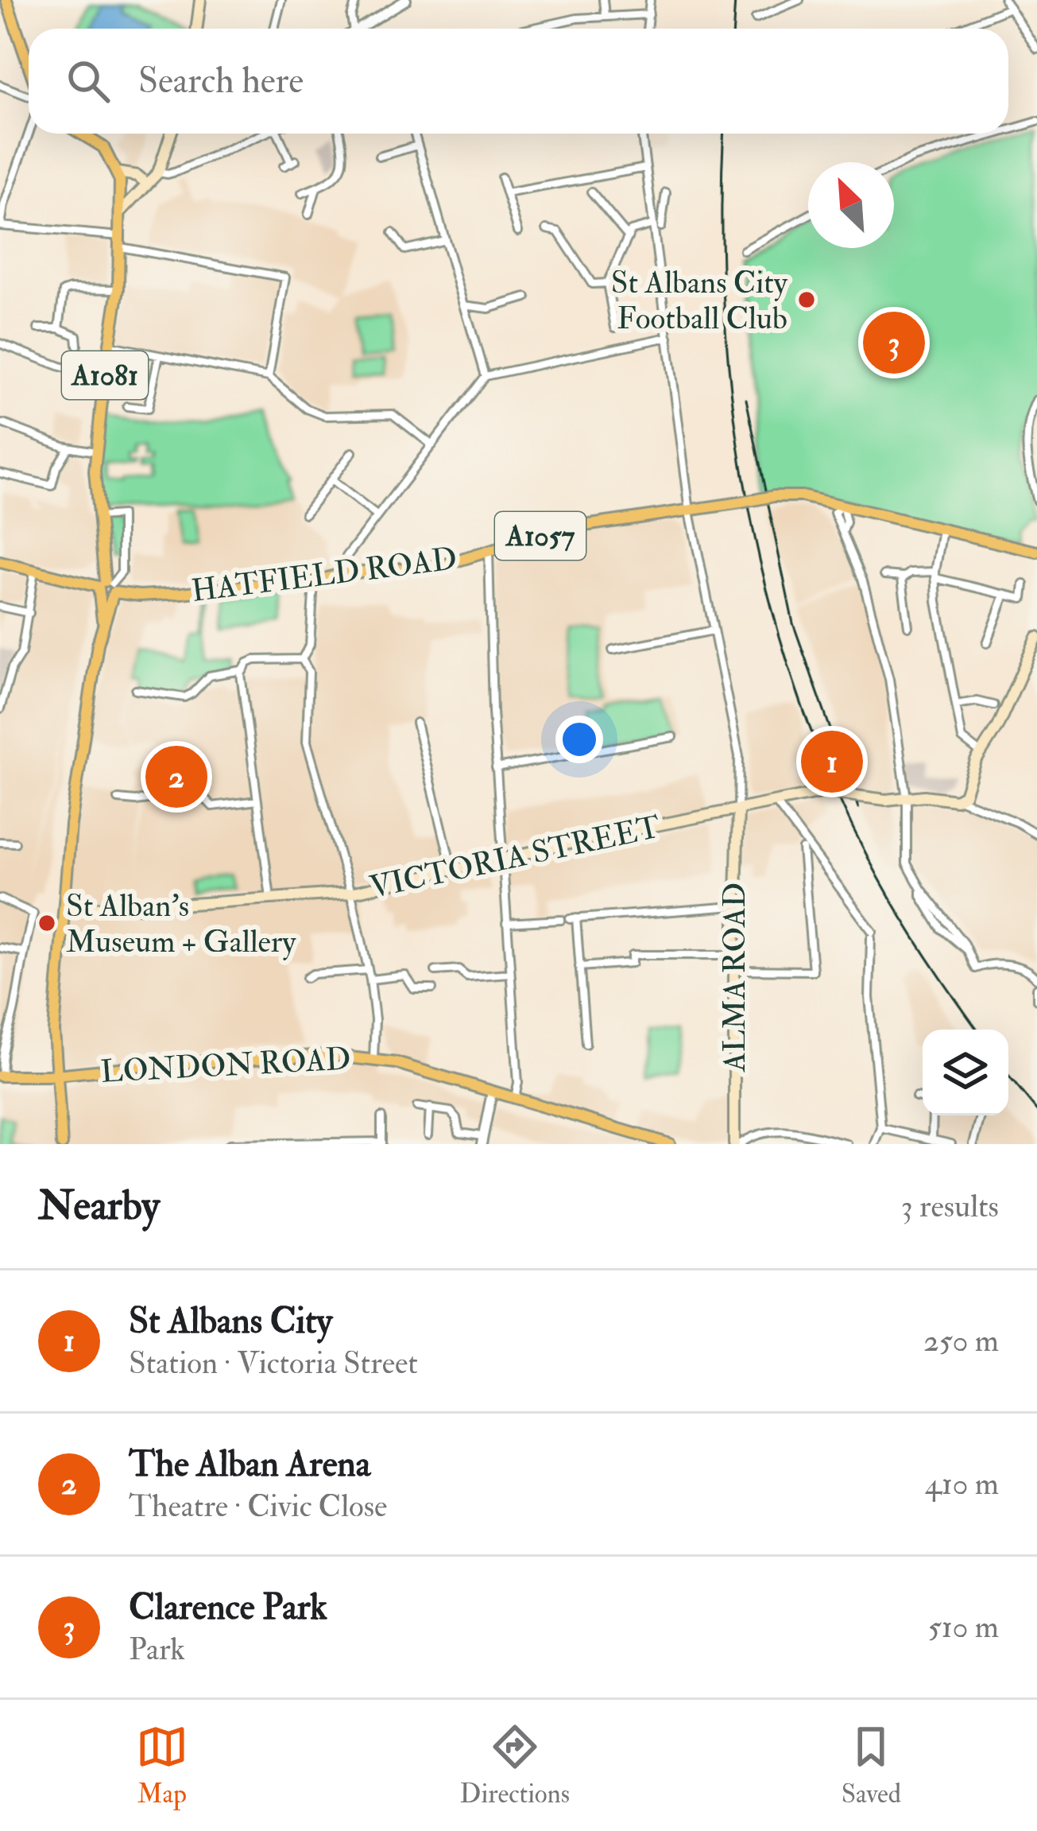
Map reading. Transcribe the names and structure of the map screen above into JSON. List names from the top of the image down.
{
  "streets": {
    "main road": [
      "A1081",
      "A1057",
      "HATFIELD ROAD",
      "VICTORIA STREET",
      "ALMA ROAD",
      "LONDON ROAD"
    ]
  },
  "crossings": [
    ["A1081", "HATFIELD ROAD"],
    ["A1081", "VICTORIA STREET"],
    ["A1081", "LONDON ROAD"],
    ["VICTORIA STREET", "ALMA ROAD"]
  ],
  "places": ["St Albans City Football Club", "St Alban's Museum + Gallery"],
  "north": "top left",
  "page": {
    "search": "Search here",
    "pins": ["3", "1", "2"],
    "heading": ["Nearby", "3 results"],
    "list": [
      {
        "mark": "1",
        "name": "St Albans City",
        "note": "Station · Victoria Street",
        "value": "250 m"
      },
      {
        "mark": "2",
        "name": "The Alban Arena",
        "note": "Theatre · Civic Close",
        "value": "410 m"
      },
      {
        "mark": "3",
        "name": "Clarence Park",
        "note": "Park",
        "value": "510 m"
      }
    ],
    "nav": ["Map", "Directions", "Saved"]
  }
}
